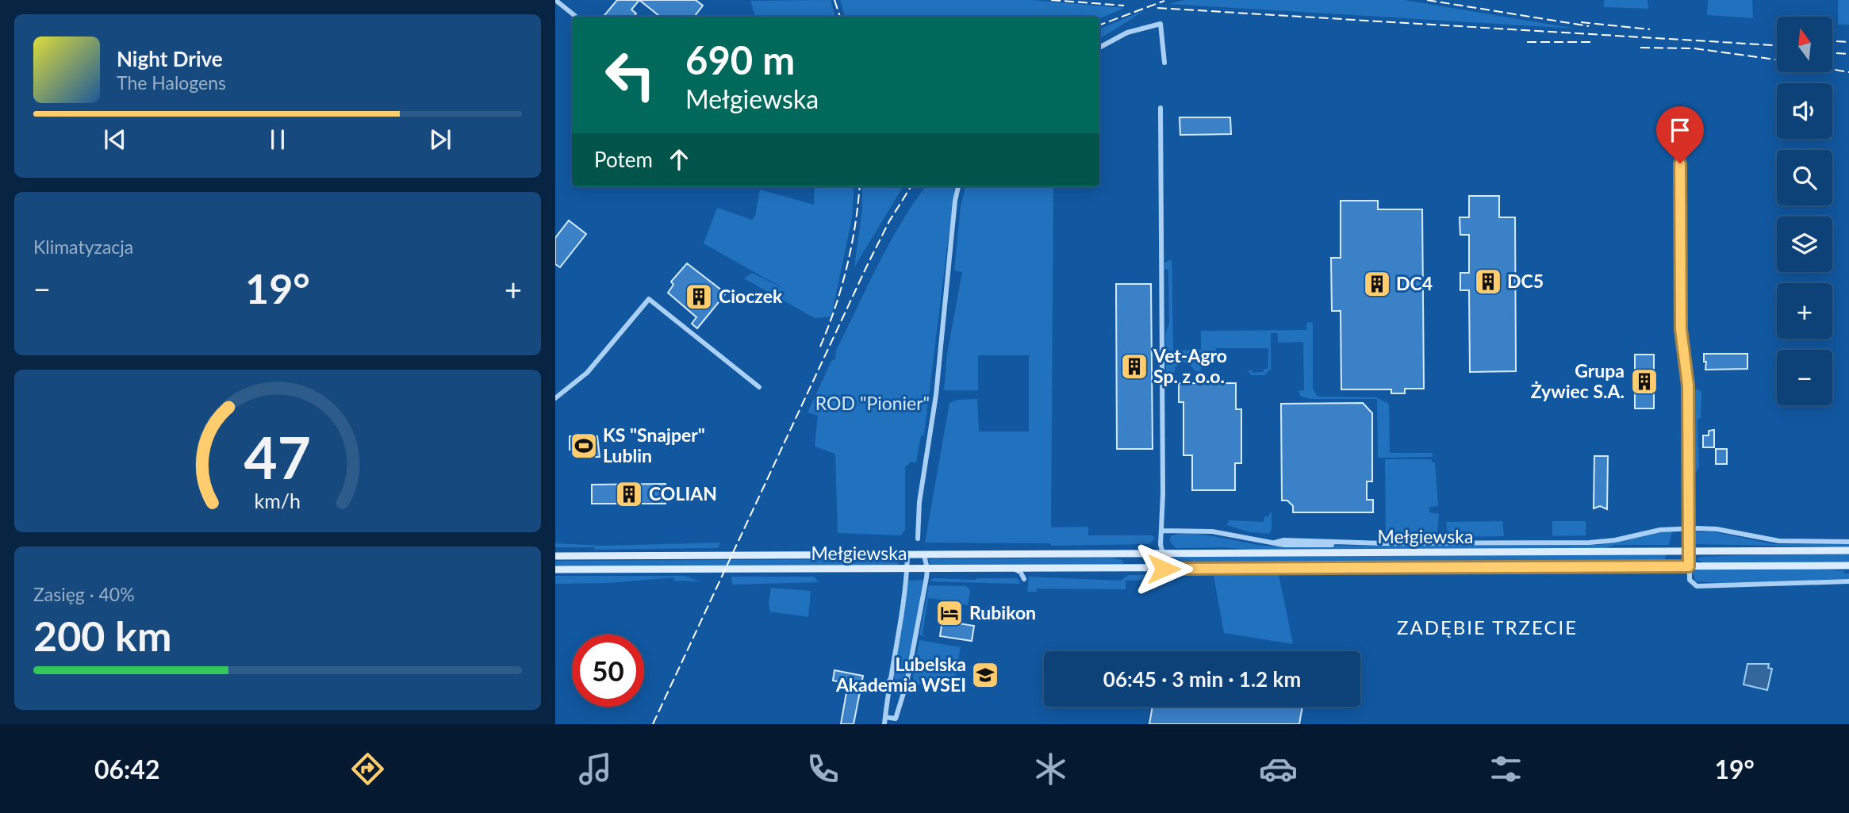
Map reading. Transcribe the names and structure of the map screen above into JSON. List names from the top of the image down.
{
  "streets": {
    "main road": ["Mełgiewska"]
  },
  "districts": ["ZADĘBIE TRZECIE"],
  "parks": ["ROD \"Pionier\""],
  "places": {
    "building": [
      "DC5",
      "DC4",
      "Cioczek",
      "Vet-Agro Sp. z o.o.",
      "Grupa Żywiec S.A.",
      "COLIAN"
    ],
    "sports": ["KS \"Snajper\" Lublin"],
    "hotel": ["Rubikon"],
    "school or university": ["Lubelska Akademia WSEI"]
  },
  "north": "top",
  "page": {
    "map_buttons": ["+", "−"],
    "turn": ["690 m", "Mełgiewska"],
    "song": ["Night Drive", "The Halogens"],
    "then": "Potem",
    "tile": [
      "Klimatyzacja",
      ["Zasięg · 40%", "200 km"]
    ],
    "heat": ["−", "19°", "+"],
    "limit": "50",
    "trip": "06:45 · 3 min · 1.2 km",
    "tabs": ["06:42", "19°"],
    "gauge": ["47", "km/h"]
  }
}
